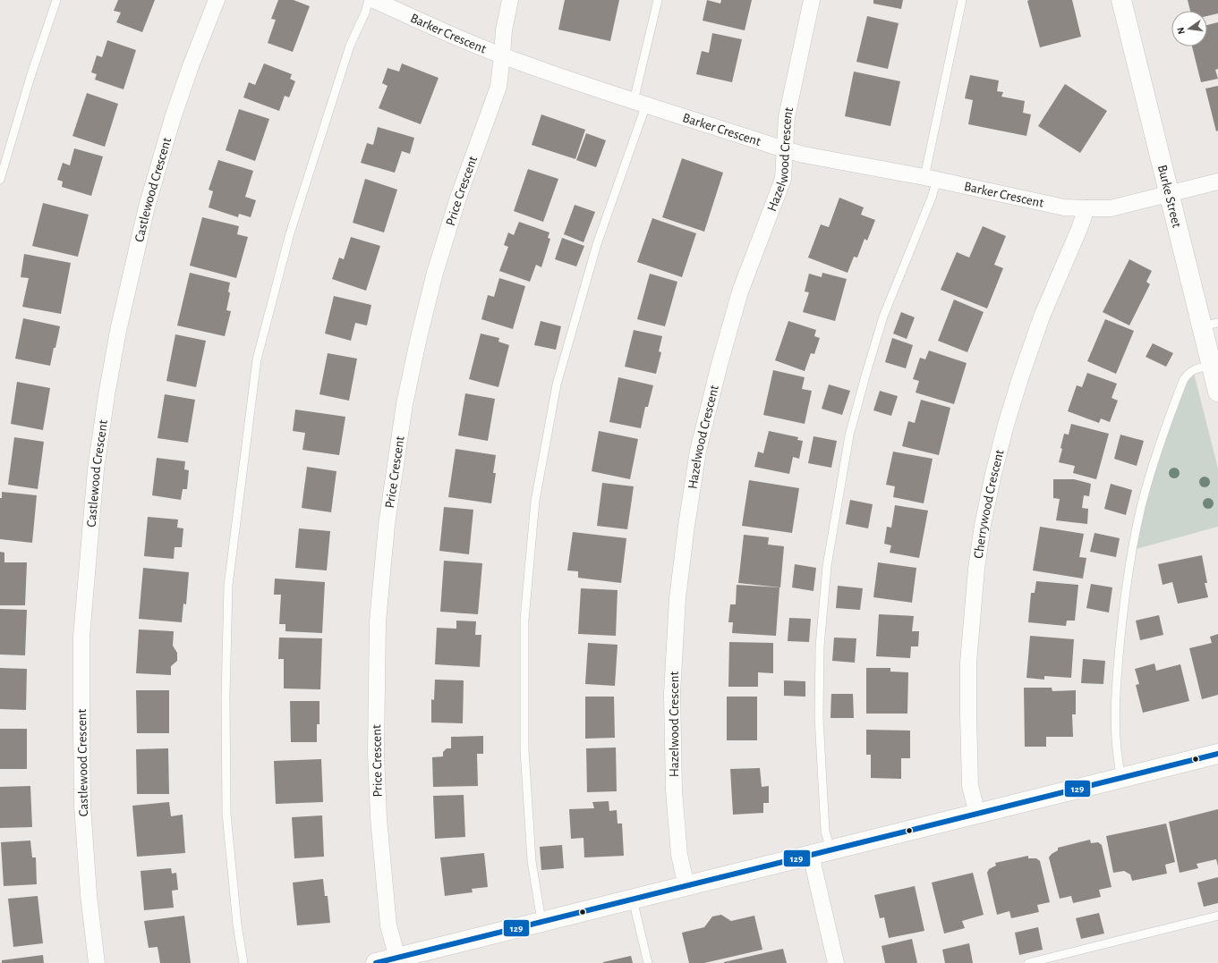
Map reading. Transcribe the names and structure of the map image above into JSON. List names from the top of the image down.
{
  "streets": {
    "street": [
      "Barker Crescent",
      "Hazelwood Crescent",
      "Castlewood Crescent",
      "Price Crescent",
      "Burke Street",
      "Cherrywood Crescent"
    ]
  },
  "crossings": [
    ["Barker Crescent", "Hazelwood Crescent"],
    ["Barker Crescent", "Price Crescent"],
    ["Barker Crescent", "Burke Street"],
    ["Barker Crescent", "Cherrywood Crescent"]
  ],
  "lines": ["transit line 129"],
  "north": "left"
}
